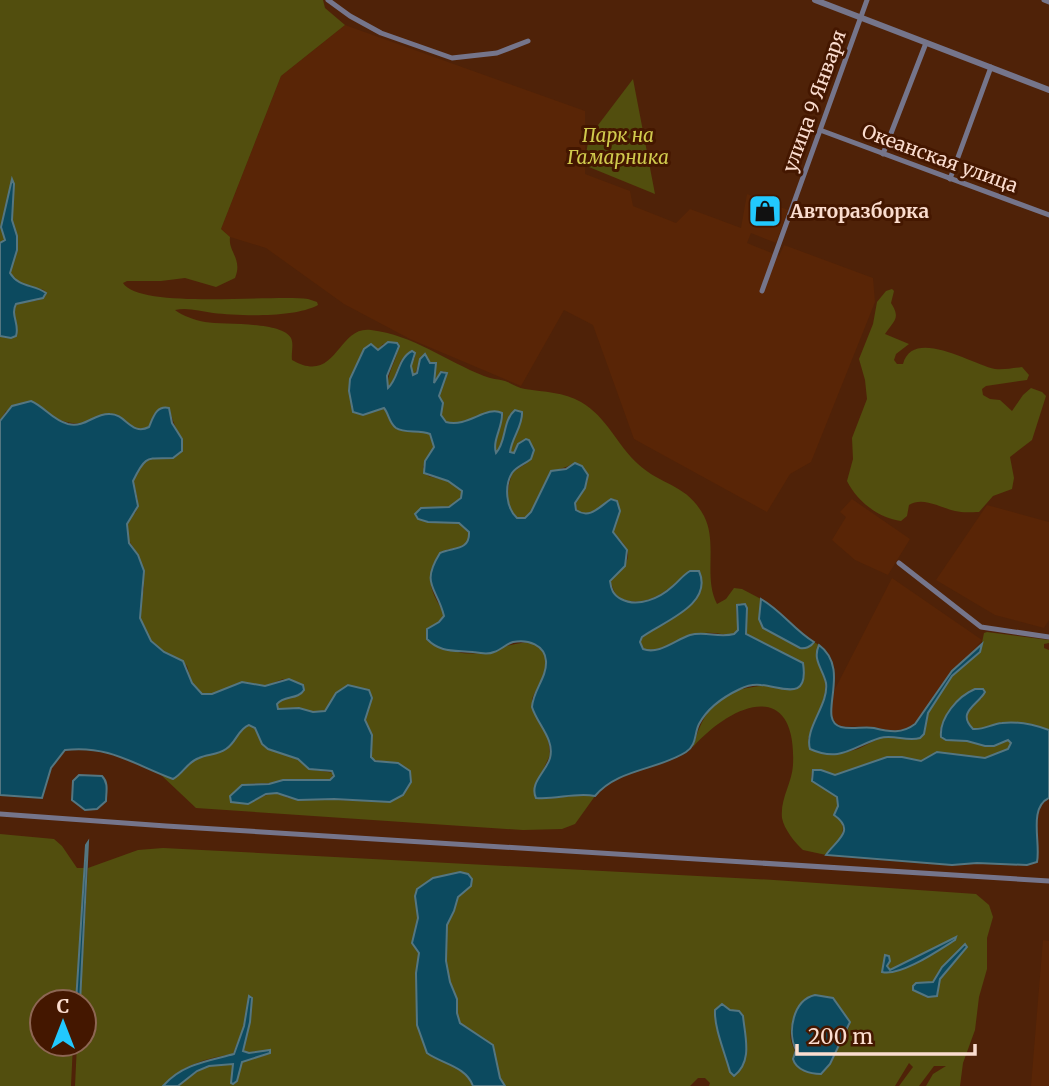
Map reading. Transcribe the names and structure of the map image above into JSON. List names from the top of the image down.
{
  "streets": {
    "street": ["улица 9 Января", "Океанская улица"]
  },
  "crossings": [
    ["улица 9 Января", "Океанская улица"]
  ],
  "parks": ["Парк на Гамарника"],
  "places": {
    "shop": ["Авторазборка"]
  },
  "scale_bar": "200 m",
  "north": "top"
}
